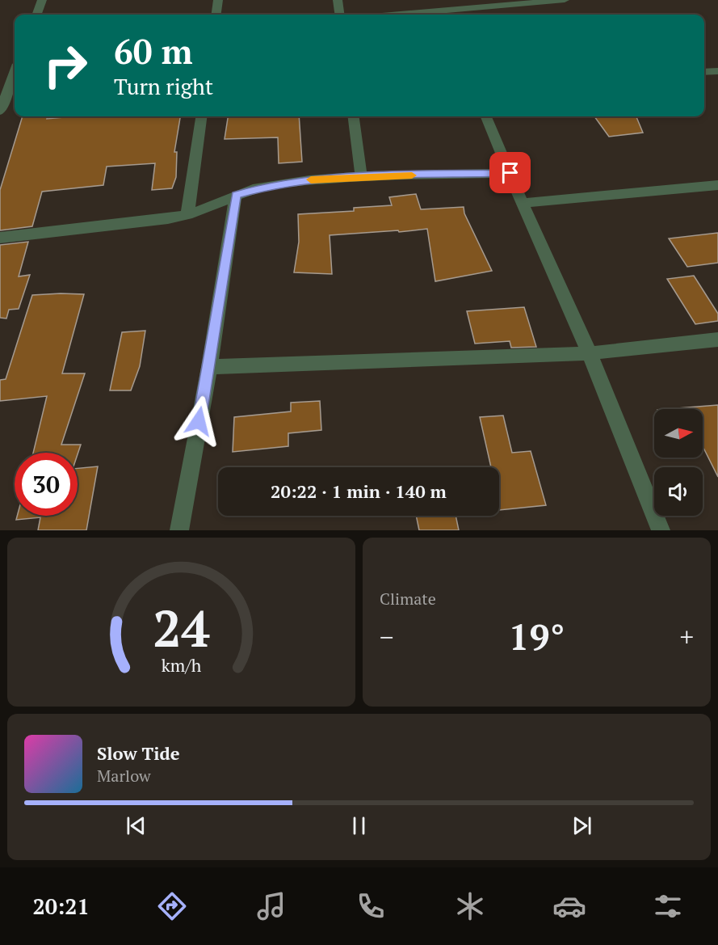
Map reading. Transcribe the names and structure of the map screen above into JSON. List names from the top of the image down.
{
  "north": "right",
  "page": {
    "turn": ["60 m", "Turn right"],
    "limit": "30",
    "trip": "20:22 · 1 min · 140 m",
    "tile": "Climate",
    "heat": ["−", "19°", "+"],
    "song": ["Slow Tide", "Marlow"],
    "tabs": "20:21",
    "gauge": ["24", "km/h"]
  }
}
